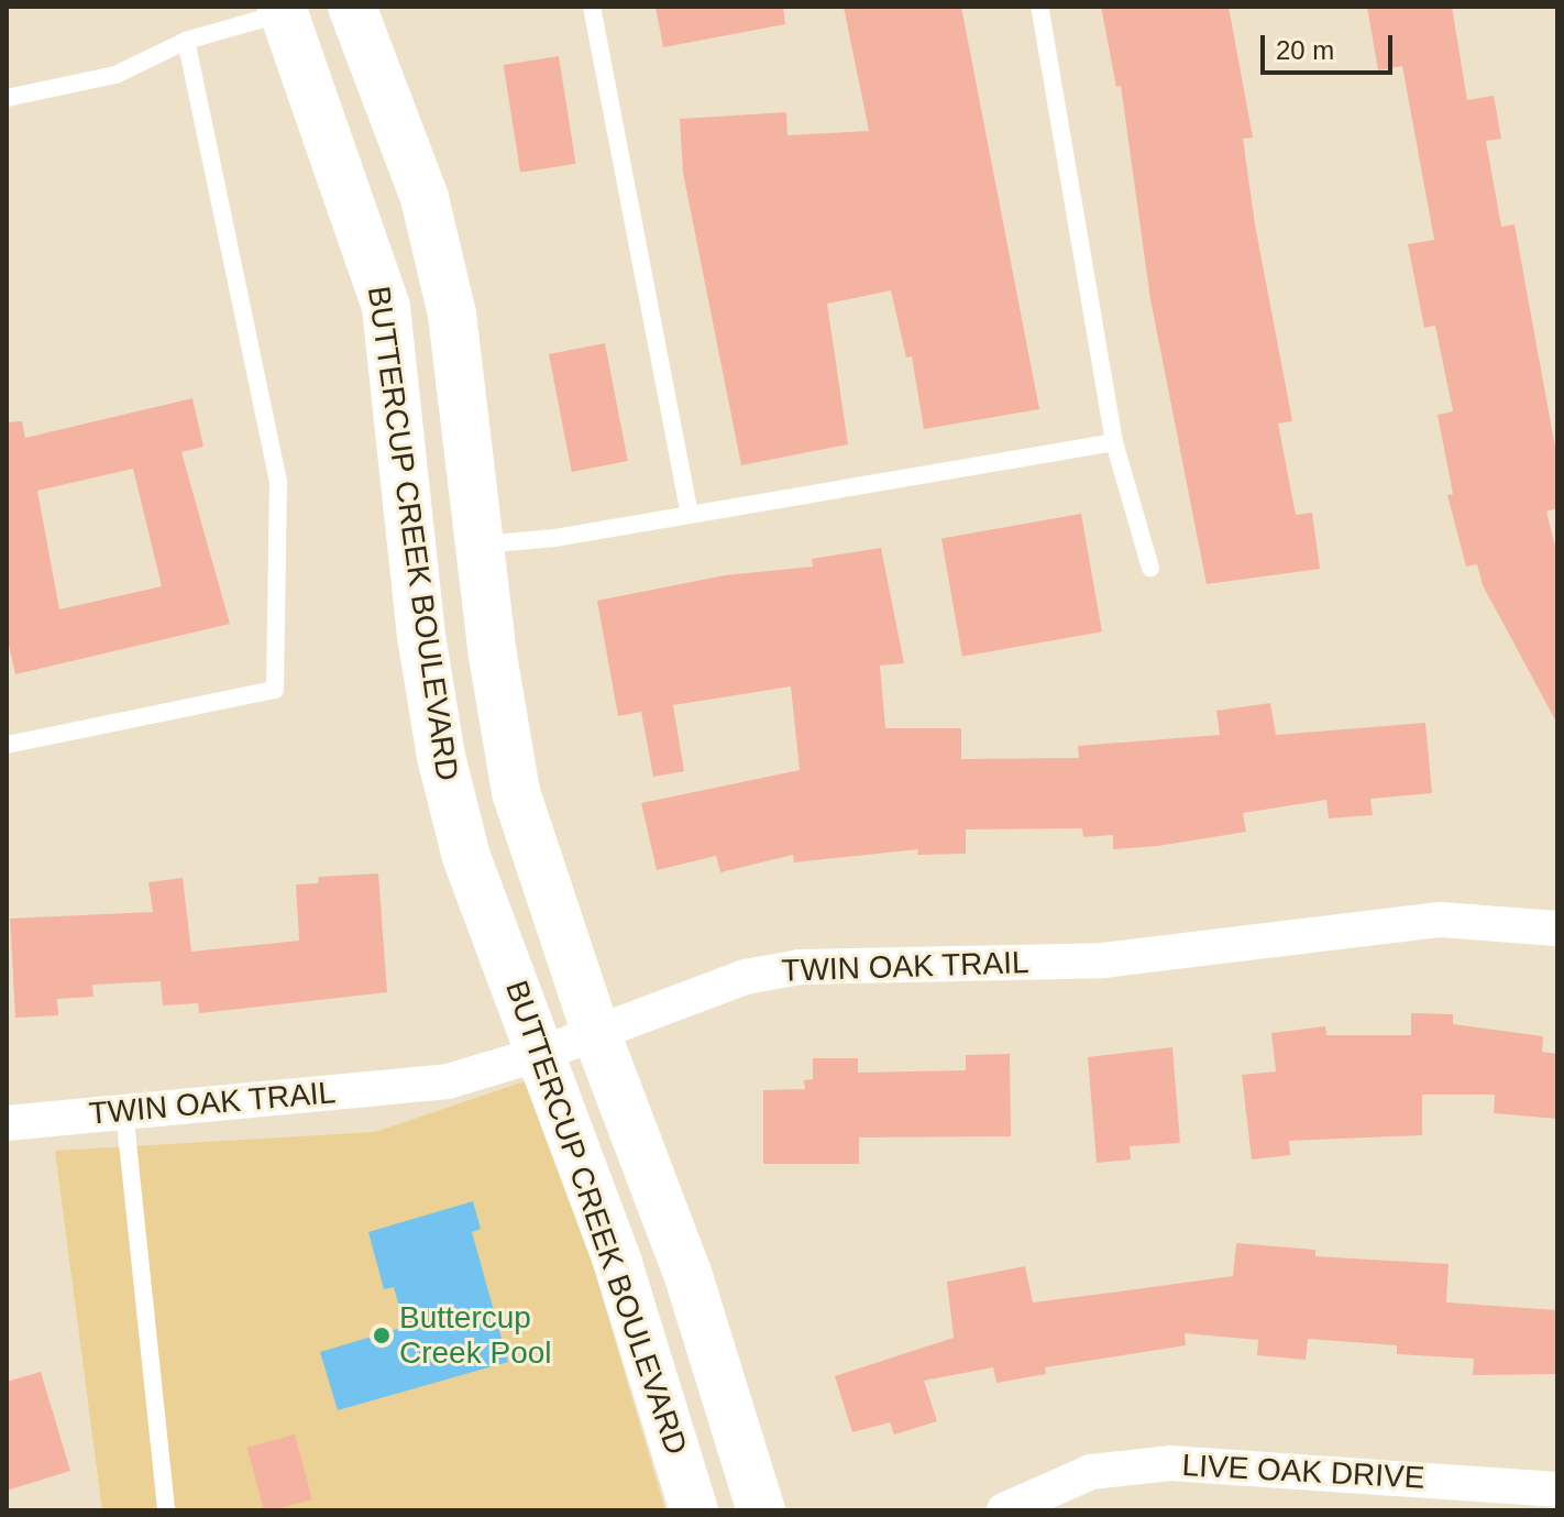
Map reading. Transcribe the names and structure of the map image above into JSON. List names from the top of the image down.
{
  "streets": {
    "street": ["BUTTERCUP CREEK BOULEVARD", "TWIN OAK TRAIL", "LIVE OAK DRIVE"]
  },
  "crossings": [
    ["BUTTERCUP CREEK BOULEVARD", "TWIN OAK TRAIL"]
  ],
  "places": ["Buttercup Creek Pool"],
  "scale_bar": "20 m"
}
